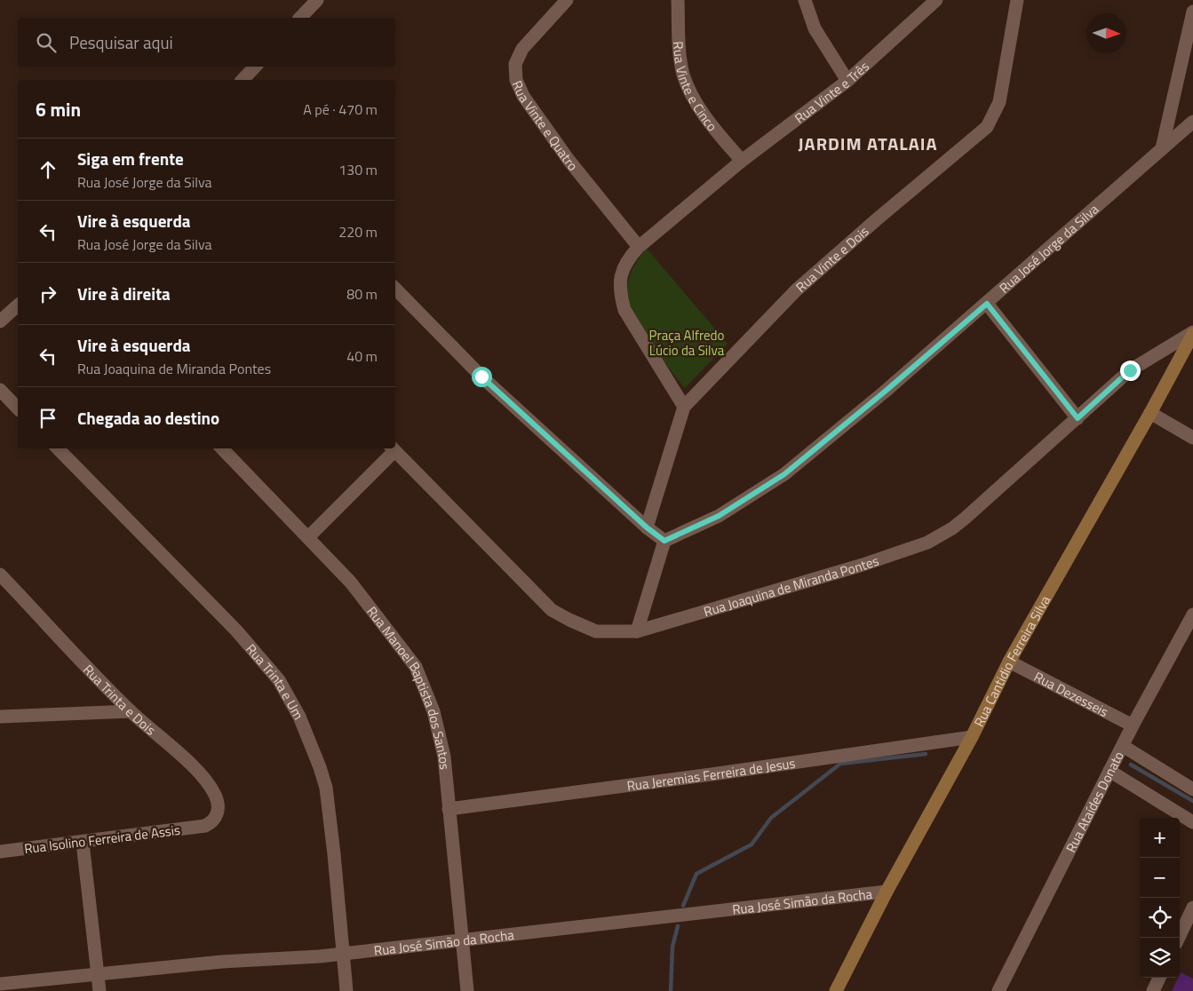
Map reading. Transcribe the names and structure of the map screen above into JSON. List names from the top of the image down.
{
  "streets": {
    "street": [
      "Rua Vinte e Cinco",
      "Rua Vinte e Três",
      "Rua Vinte e Quatro",
      "Rua José Jorge da Silva",
      "Rua Vinte e Dois",
      "Rua Joaquina de Miranda Pontes",
      "Rua Cantidio Ferreira Silva",
      "Rua Trinta e Um",
      "Rua Manoel Baptista dos Santos",
      "Rua Dezesseis",
      "Rua Trinta e Dois",
      "Rua Jeremias Ferreira de Jesus",
      "Rua Ataídes Donato",
      "Rua Isolino Ferreira de Assis",
      "Rua José Simão da Rocha"
    ]
  },
  "crossings": [
    ["Rua Vinte e Cinco", "Rua Vinte e Três"],
    ["Rua Vinte e Três", "Rua Vinte e Quatro"],
    ["Rua Joaquina de Miranda Pontes", "Rua Cantidio Ferreira Silva"],
    ["Rua Cantidio Ferreira Silva", "Rua Dezesseis"],
    ["Rua Cantidio Ferreira Silva", "Rua Jeremias Ferreira de Jesus"],
    ["Rua Cantidio Ferreira Silva", "Rua José Simão da Rocha"],
    ["Rua Trinta e Um", "Rua José Simão da Rocha"],
    ["Rua Manoel Baptista dos Santos", "Rua Jeremias Ferreira de Jesus"],
    ["Rua Manoel Baptista dos Santos", "Rua José Simão da Rocha"],
    ["Rua Dezesseis", "Rua Ataídes Donato"],
    ["Rua Trinta e Dois", "Rua Isolino Ferreira de Assis"]
  ],
  "districts": ["JARDIM ATALAIA"],
  "parks": ["Praça Alfredo Lúcio da Silva"],
  "north": "right",
  "page": {
    "search": "Pesquisar aqui",
    "heading": ["6 min", "A pé · 470 m"],
    "list": [
      ["Siga em frente", "Rua José Jorge da Silva", "130 m"],
      ["Vire à esquerda", "Rua José Jorge da Silva", "220 m"],
      ["Vire à direita", "80 m"],
      ["Vire à esquerda", "Rua Joaquina de Miranda Pontes", "40 m"],
      "Chegada ao destino"
    ],
    "map_buttons": ["+", "−"]
  }
}
